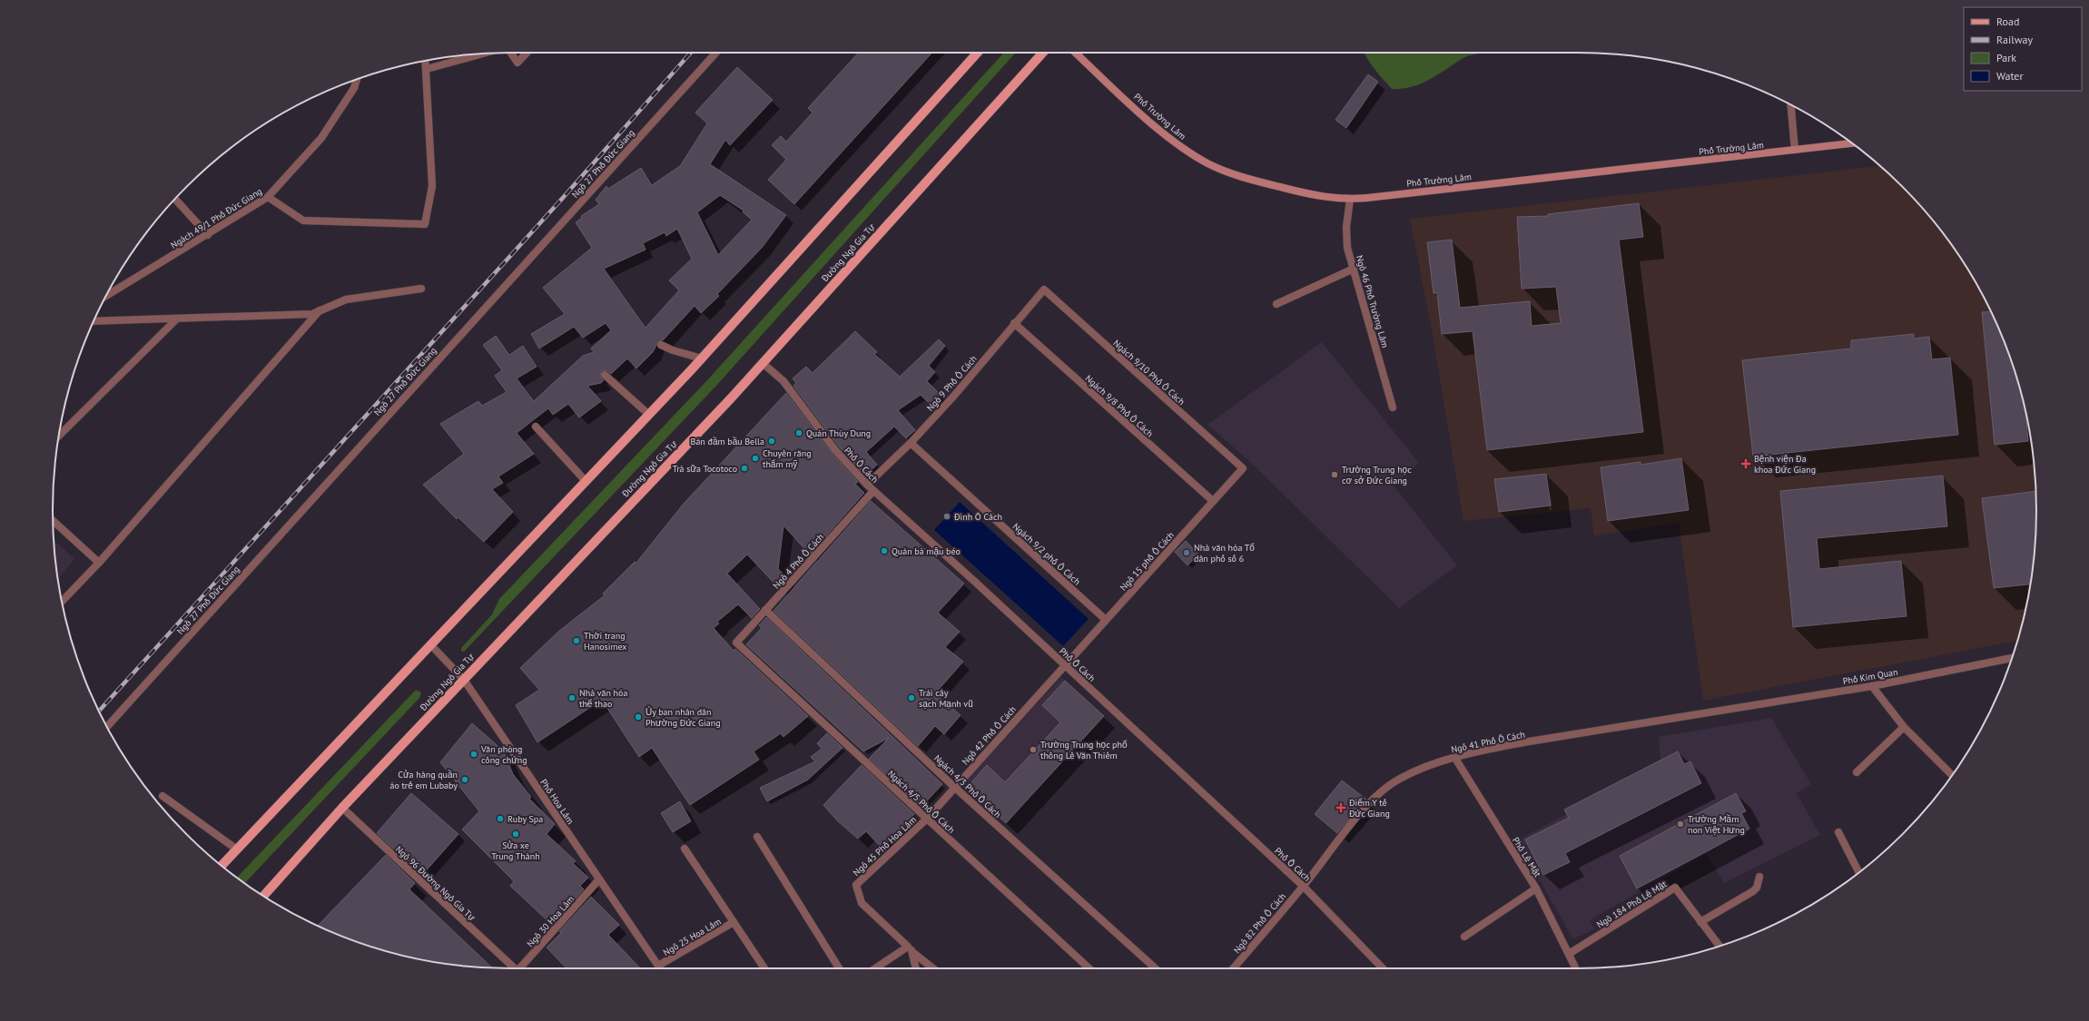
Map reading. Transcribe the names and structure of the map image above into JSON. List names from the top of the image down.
{
  "streets": {
    "main road": ["Phố Trường Lâm", "Đường Ngô Gia Tự"],
    "street": [
      "Ngõ 27 Phố Đức Giang",
      "Ngách 49/1 Phố Đức Giang",
      "Ngõ 46 Phố Trường Lâm",
      "Ngách 9/10 Phố Ô Cách",
      "Ngõ 9 Phố Ô Cách",
      "Ngách 9/8 Phố Ô Cách",
      "Phố Ô Cách",
      "Ngách 9/2 phố Ô Cách",
      "Ngõ 4 Phố Ô Cách",
      "Ngõ 15 phố Ô Cách",
      "Phố Kim Quan",
      "Ngõ 42 Phố Ô Cách",
      "Ngõ 41 Phố Ô Cách",
      "Ngách 4/3 Phố Ô Cách",
      "Phố Hoa Lâm",
      "Ngách 4/5 Phố Ô Cách",
      "Ngõ 45 Phố Hoa Lâm",
      "Phố Lệ Mật",
      "Ngõ 96 Đường Ngô Gia Tự",
      "Ngõ 184 Phố Lệ Mật",
      "Ngõ 30 Hoa Lâm",
      "Ngõ 82 Phố Ô Cách",
      "Ngõ 25 Hoa Lâm"
    ]
  },
  "crossings": [
    ["Phố Trường Lâm", "Ngõ 46 Phố Trường Lâm"],
    ["Đường Ngô Gia Tự", "Phố Ô Cách"],
    ["Đường Ngô Gia Tự", "Phố Hoa Lâm"],
    ["Đường Ngô Gia Tự", "Ngõ 96 Đường Ngô Gia Tự"],
    ["Ngách 9/10 Phố Ô Cách", "Ngõ 9 Phố Ô Cách"],
    ["Ngách 9/10 Phố Ô Cách", "Ngõ 15 phố Ô Cách"],
    ["Ngõ 9 Phố Ô Cách", "Ngách 9/8 Phố Ô Cách"],
    ["Ngõ 9 Phố Ô Cách", "Phố Ô Cách"],
    ["Ngõ 9 Phố Ô Cách", "Ngách 9/2 phố Ô Cách"],
    ["Ngách 9/8 Phố Ô Cách", "Ngõ 15 phố Ô Cách"],
    ["Phố Ô Cách", "Ngõ 4 Phố Ô Cách"],
    ["Phố Ô Cách", "Ngõ 15 phố Ô Cách"],
    ["Phố Ô Cách", "Ngõ 42 Phố Ô Cách"],
    ["Phố Ô Cách", "Ngõ 41 Phố Ô Cách"],
    ["Phố Ô Cách", "Ngõ 82 Phố Ô Cách"],
    ["Ngách 9/2 phố Ô Cách", "Ngõ 15 phố Ô Cách"],
    ["Ngõ 4 Phố Ô Cách", "Ngách 4/3 Phố Ô Cách"],
    ["Ngõ 4 Phố Ô Cách", "Ngách 4/5 Phố Ô Cách"],
    ["Ngõ 15 phố Ô Cách", "Ngõ 42 Phố Ô Cách"],
    ["Phố Kim Quan", "Ngõ 41 Phố Ô Cách"],
    ["Ngõ 42 Phố Ô Cách", "Ngách 4/3 Phố Ô Cách"],
    ["Ngõ 42 Phố Ô Cách", "Ngách 4/5 Phố Ô Cách"],
    ["Ngõ 42 Phố Ô Cách", "Ngõ 45 Phố Hoa Lâm"],
    ["Ngõ 41 Phố Ô Cách", "Phố Lệ Mật"],
    ["Ngõ 41 Phố Ô Cách", "Ngõ 82 Phố Ô Cách"],
    ["Phố Hoa Lâm", "Ngõ 30 Hoa Lâm"],
    ["Phố Hoa Lâm", "Ngõ 25 Hoa Lâm"],
    ["Ngách 4/5 Phố Ô Cách", "Ngõ 45 Phố Hoa Lâm"],
    ["Phố Lệ Mật", "Ngõ 184 Phố Lệ Mật"]
  ],
  "places": {
    "other": [
      "Quán Thùy Dung",
      "Bán đầm bầu Bella",
      "Chuyên răng thẩm mỹ",
      "Trà sữa Tocotoco",
      "Trường Trung học cơ sở Đức Giang",
      "Đình Ô Cách",
      "Quán bà mậu béo",
      "Nhà văn hóa Tổ dân phố số 6",
      "Thời trang Hanosimex",
      "Nhà văn hóa thể thao",
      "Trái cây sạch Mạnh vũ",
      "Ủy ban nhân dân Phường Đức Giang",
      "Trường Trung học phổ thông Lê Văn Thiêm",
      "Văn phòng công chứng",
      "Cửa hàng quần áo trẻ em Lubaby",
      "Ruby Spa",
      "Trường Mầm non Việt Hưng",
      "Sửa xe Trung Thành"
    ],
    "health": ["Bệnh viện Đa khoa Đức Giang", "Điểm Y tế Đức Giang"]
  },
  "legend": [
    "Road",
    "Railway",
    "Park",
    "Water"
  ]
}
